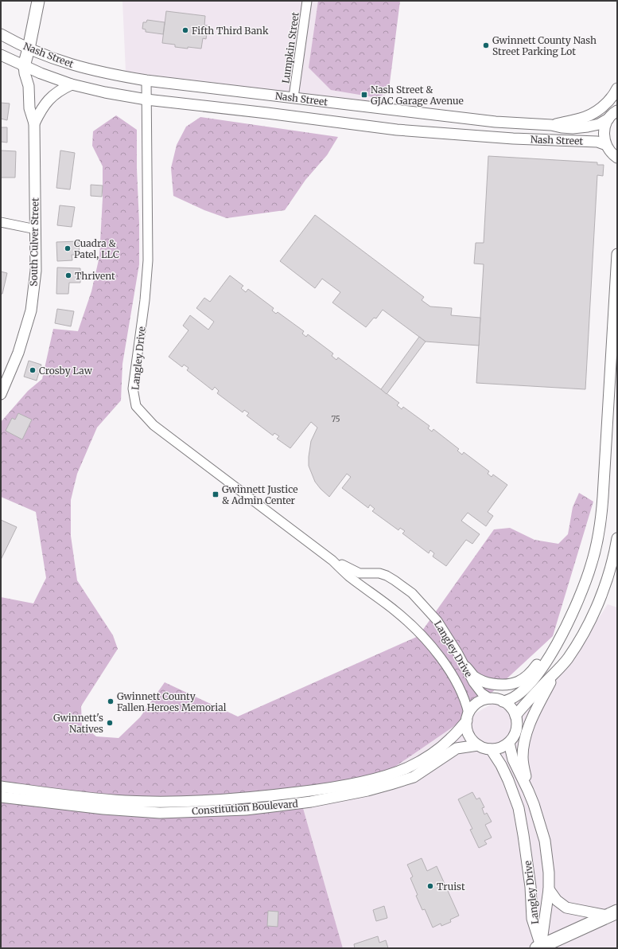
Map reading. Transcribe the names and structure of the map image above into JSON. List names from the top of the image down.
{
  "streets": {
    "street": [
      "Lumpkin Street",
      "Nash Street",
      "South Culver Street",
      "Langley Drive",
      "Constitution Boulevard"
    ]
  },
  "crossings": [
    ["Lumpkin Street", "Nash Street"],
    ["Nash Street", "South Culver Street"],
    ["Nash Street", "Langley Drive"],
    ["Langley Drive", "Constitution Boulevard"]
  ],
  "places": {
    "other": [
      "Fifth Third Bank",
      "Gwinnett County Nash Street Parking Lot",
      "Cuadra & Patel, LLC",
      "Thrivent",
      "Crosby Law",
      "Gwinnett County Fallen Heroes Memorial",
      "Gwinnett's Natives",
      "Truist"
    ],
    "transit": ["Nash Street & GJAC Garage Avenue", "Gwinnett Justice & Admin Center"]
  },
  "house_numbers": ["75"]
}
